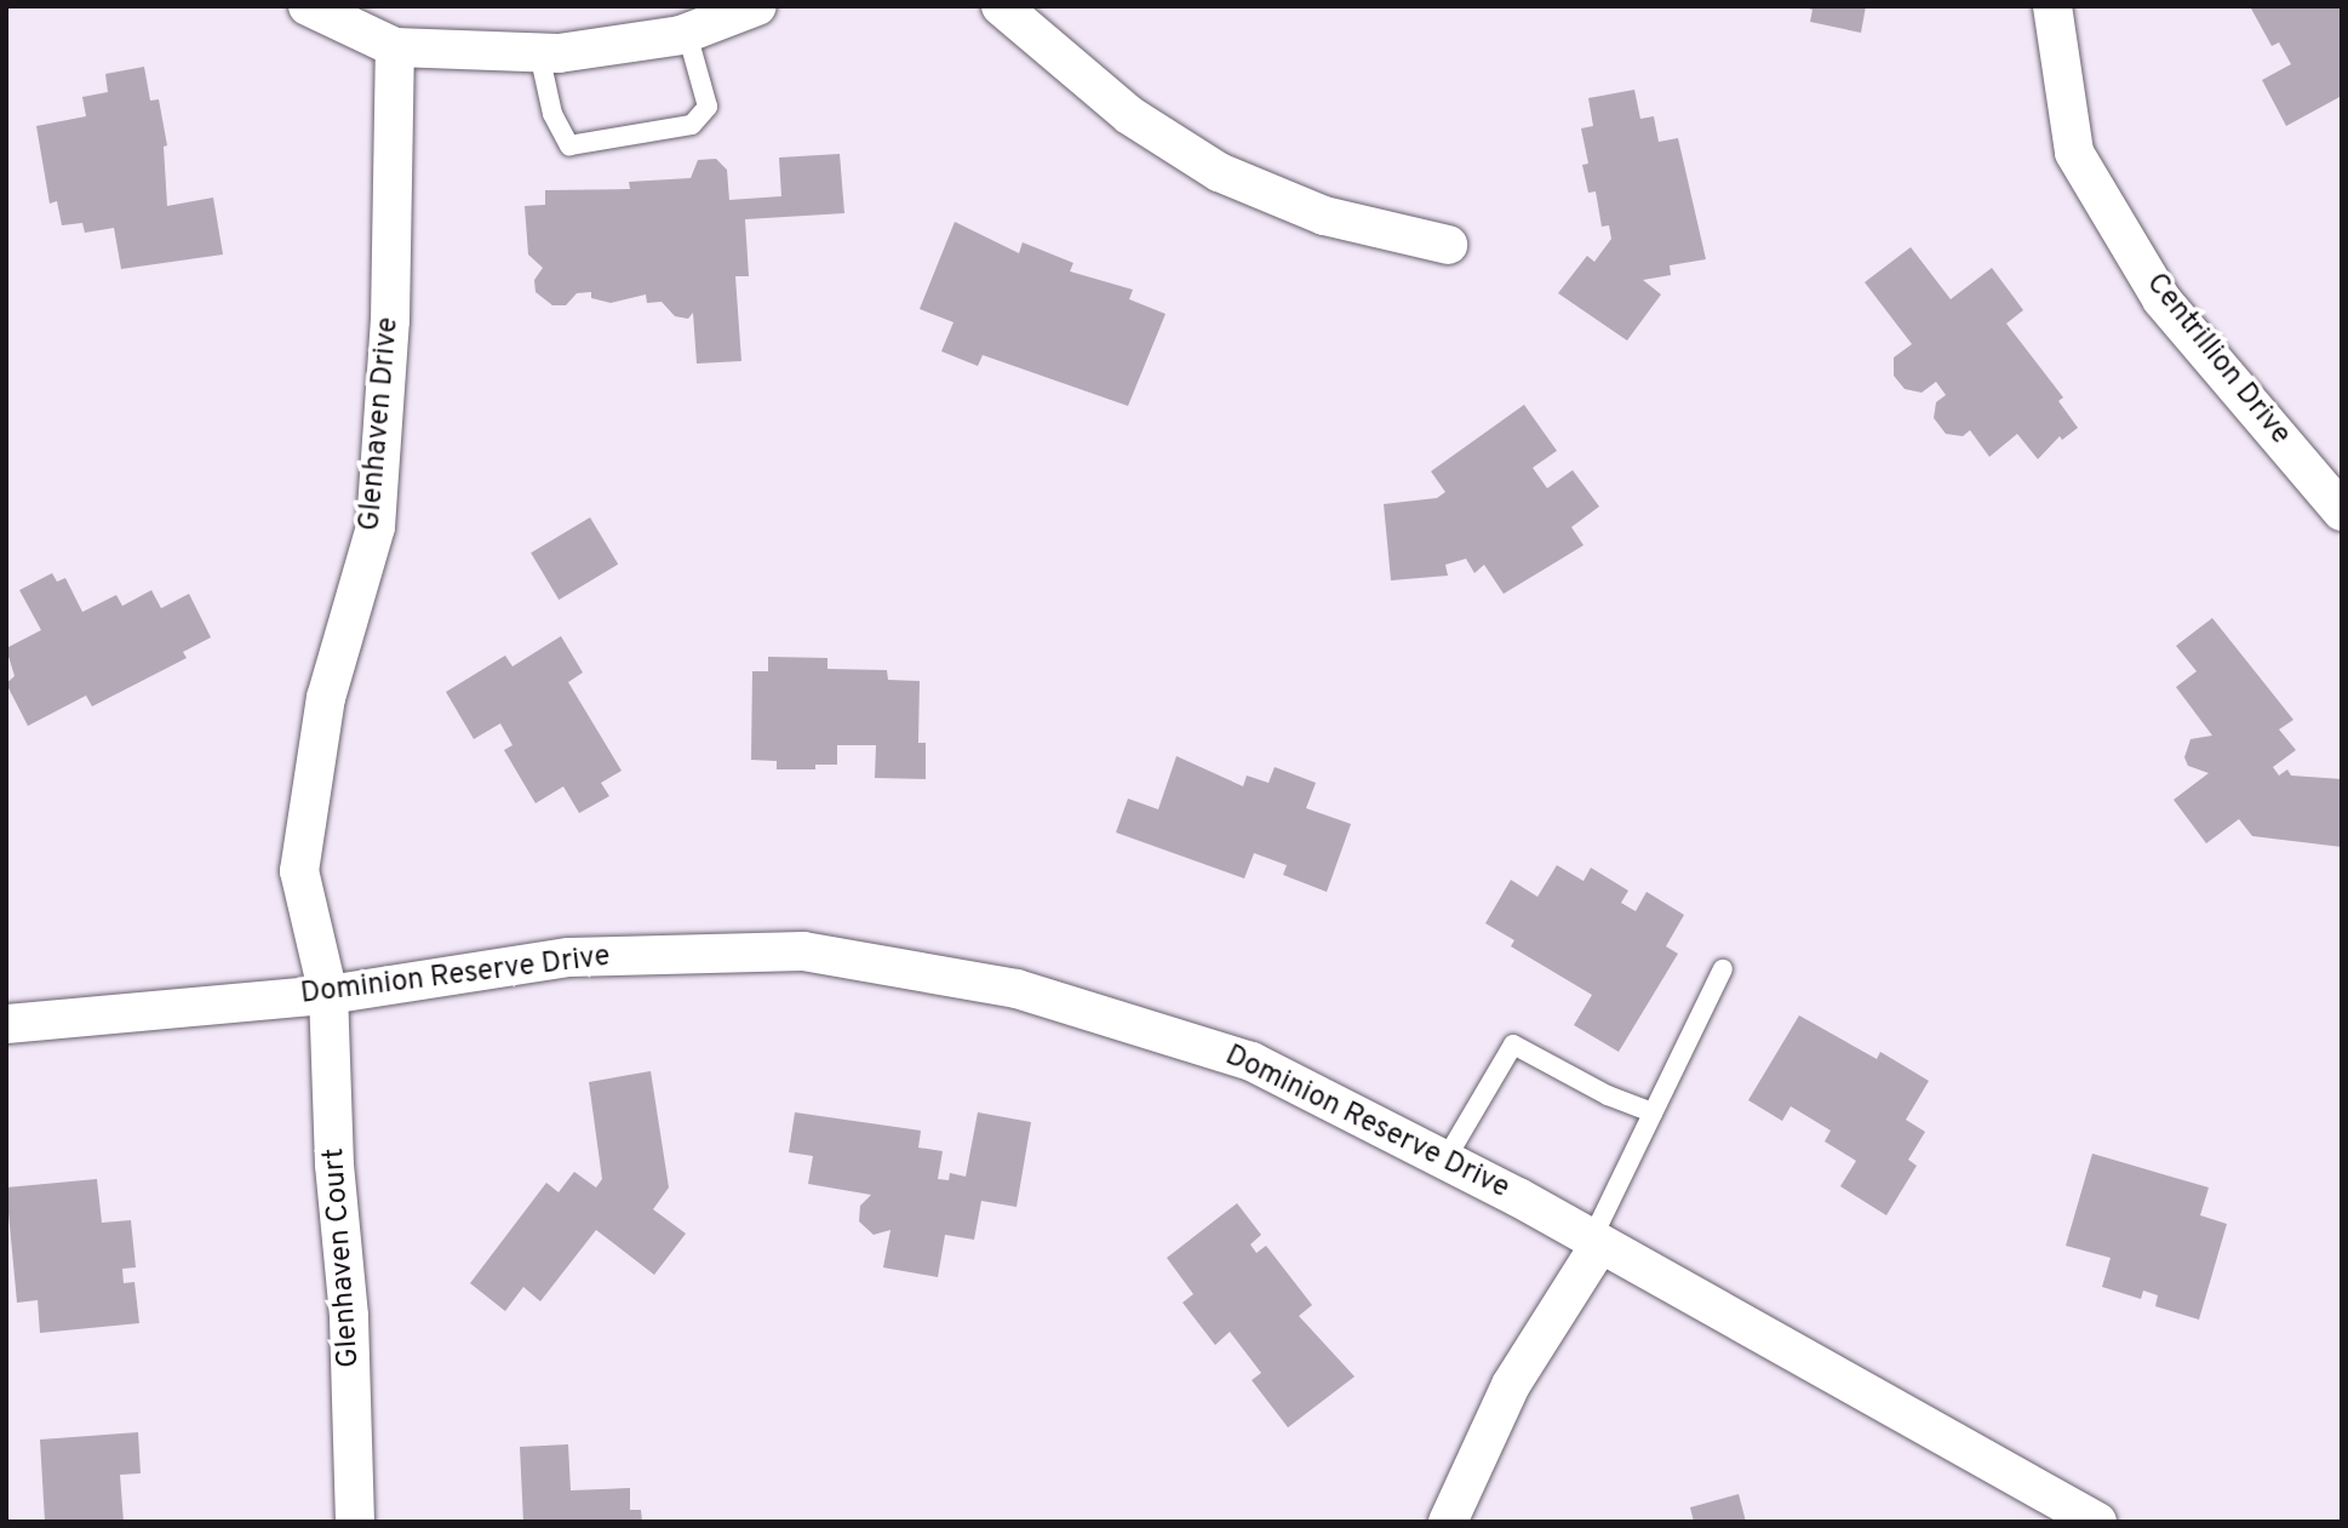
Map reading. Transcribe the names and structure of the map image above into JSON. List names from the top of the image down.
{
  "streets": {
    "street": [
      "Centrillion Drive",
      "Glenhaven Drive",
      "Dominion Reserve Drive",
      "Glenhaven Court"
    ]
  },
  "crossings": [
    ["Glenhaven Drive", "Dominion Reserve Drive"],
    ["Glenhaven Drive", "Glenhaven Court"],
    ["Dominion Reserve Drive", "Glenhaven Court"]
  ]
}
